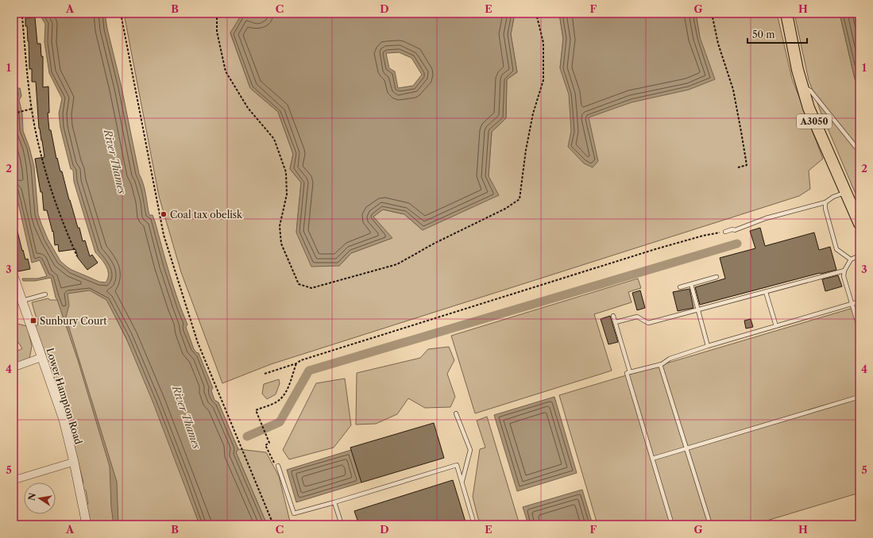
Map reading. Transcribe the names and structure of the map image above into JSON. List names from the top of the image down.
{
  "streets": {
    "main road": ["A3050"],
    "street": ["Lower Hampton Road"]
  },
  "water": ["River Thames"],
  "places": {
    "other": ["Coal tax obelisk"],
    "transit": ["Sunbury Court"]
  },
  "scale_bar": "50 m",
  "north": "left",
  "grid": {
    "columns": [
      "A",
      "B",
      "C",
      "D",
      "E",
      "F",
      "G",
      "H"
    ],
    "rows": [
      "1",
      "2",
      "3",
      "4",
      "5"
    ]
  }
}
